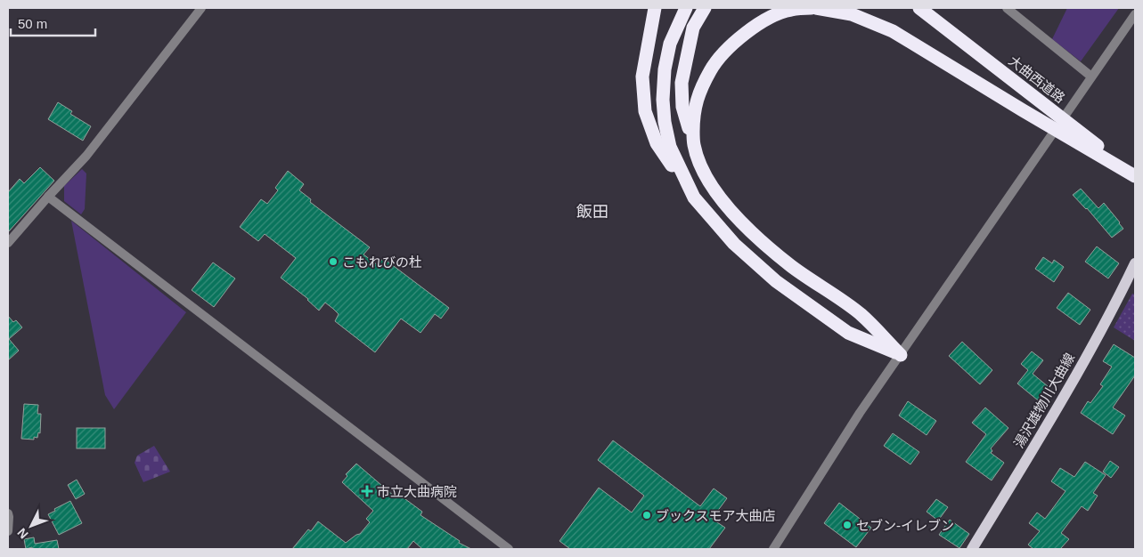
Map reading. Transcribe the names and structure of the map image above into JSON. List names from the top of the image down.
{
  "streets": {
    "highway": ["大曲西道路"],
    "main road": ["湯沢雄物川大曲線"]
  },
  "districts": ["飯田"],
  "places": {
    "other": ["こもれびの杜", "ブックスモア大曲店", "セブン-イレブン"],
    "health": ["市立大曲病院"]
  },
  "scale_bar": "50 m",
  "north": "bottom left"
}
